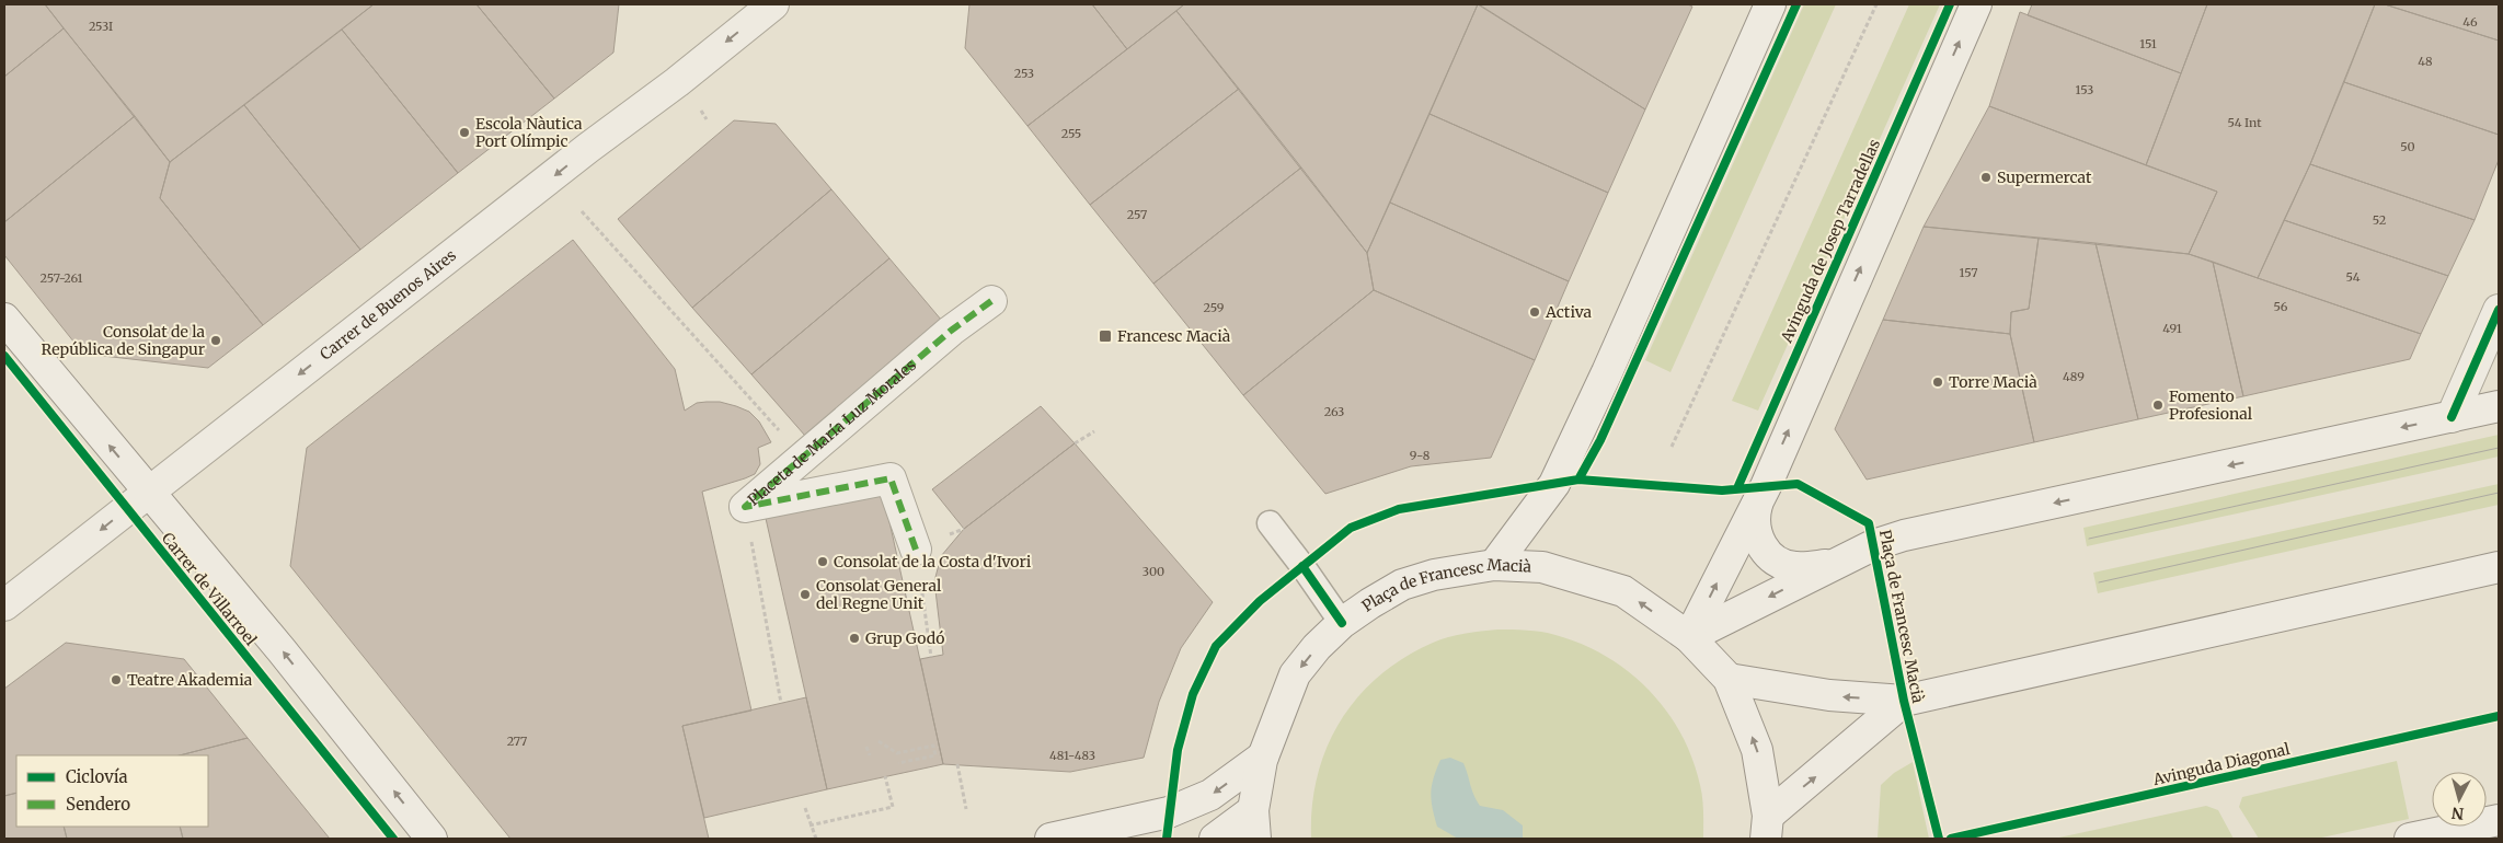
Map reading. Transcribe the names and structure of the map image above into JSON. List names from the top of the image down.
{
  "streets": {
    "main road": [
      "Carrer de Buenos Aires",
      "Placeta de María Luz Morales",
      "Carrer de Villarroel",
      "Plaça de Francesc Macià"
    ],
    "cycle path": ["Avinguda de Josep Tarradellas", "Avinguda Diagonal"]
  },
  "crossings": [
    ["Carrer de Buenos Aires", "Carrer de Villarroel"]
  ],
  "one_way": ["Carrer de Buenos Aires", "Carrer de Villarroel"],
  "places": {
    "other": [
      "Escola Nàutica Port Olímpic",
      "Supermercat",
      "Activa",
      "Consolat de la República de Singapur",
      "Torre Macià",
      "Fomento Profesional",
      "Consolat de la Costa d'Ivori",
      "Consolat General del Regne Unit",
      "Grup Godó",
      "Teatre Akademia"
    ],
    "transit": ["Francesc Macià"]
  },
  "house_numbers": [
    "46",
    "253I",
    "151",
    "48",
    "253",
    "153",
    "54 Int",
    "255",
    "50",
    "257",
    "52",
    "157",
    "54",
    "257-261",
    "56",
    "259",
    "491",
    "489",
    "263",
    "9-8",
    "300",
    "277",
    "481-483"
  ],
  "legend": ["Ciclovía", "Sendero"],
  "north": "bottom"
}
